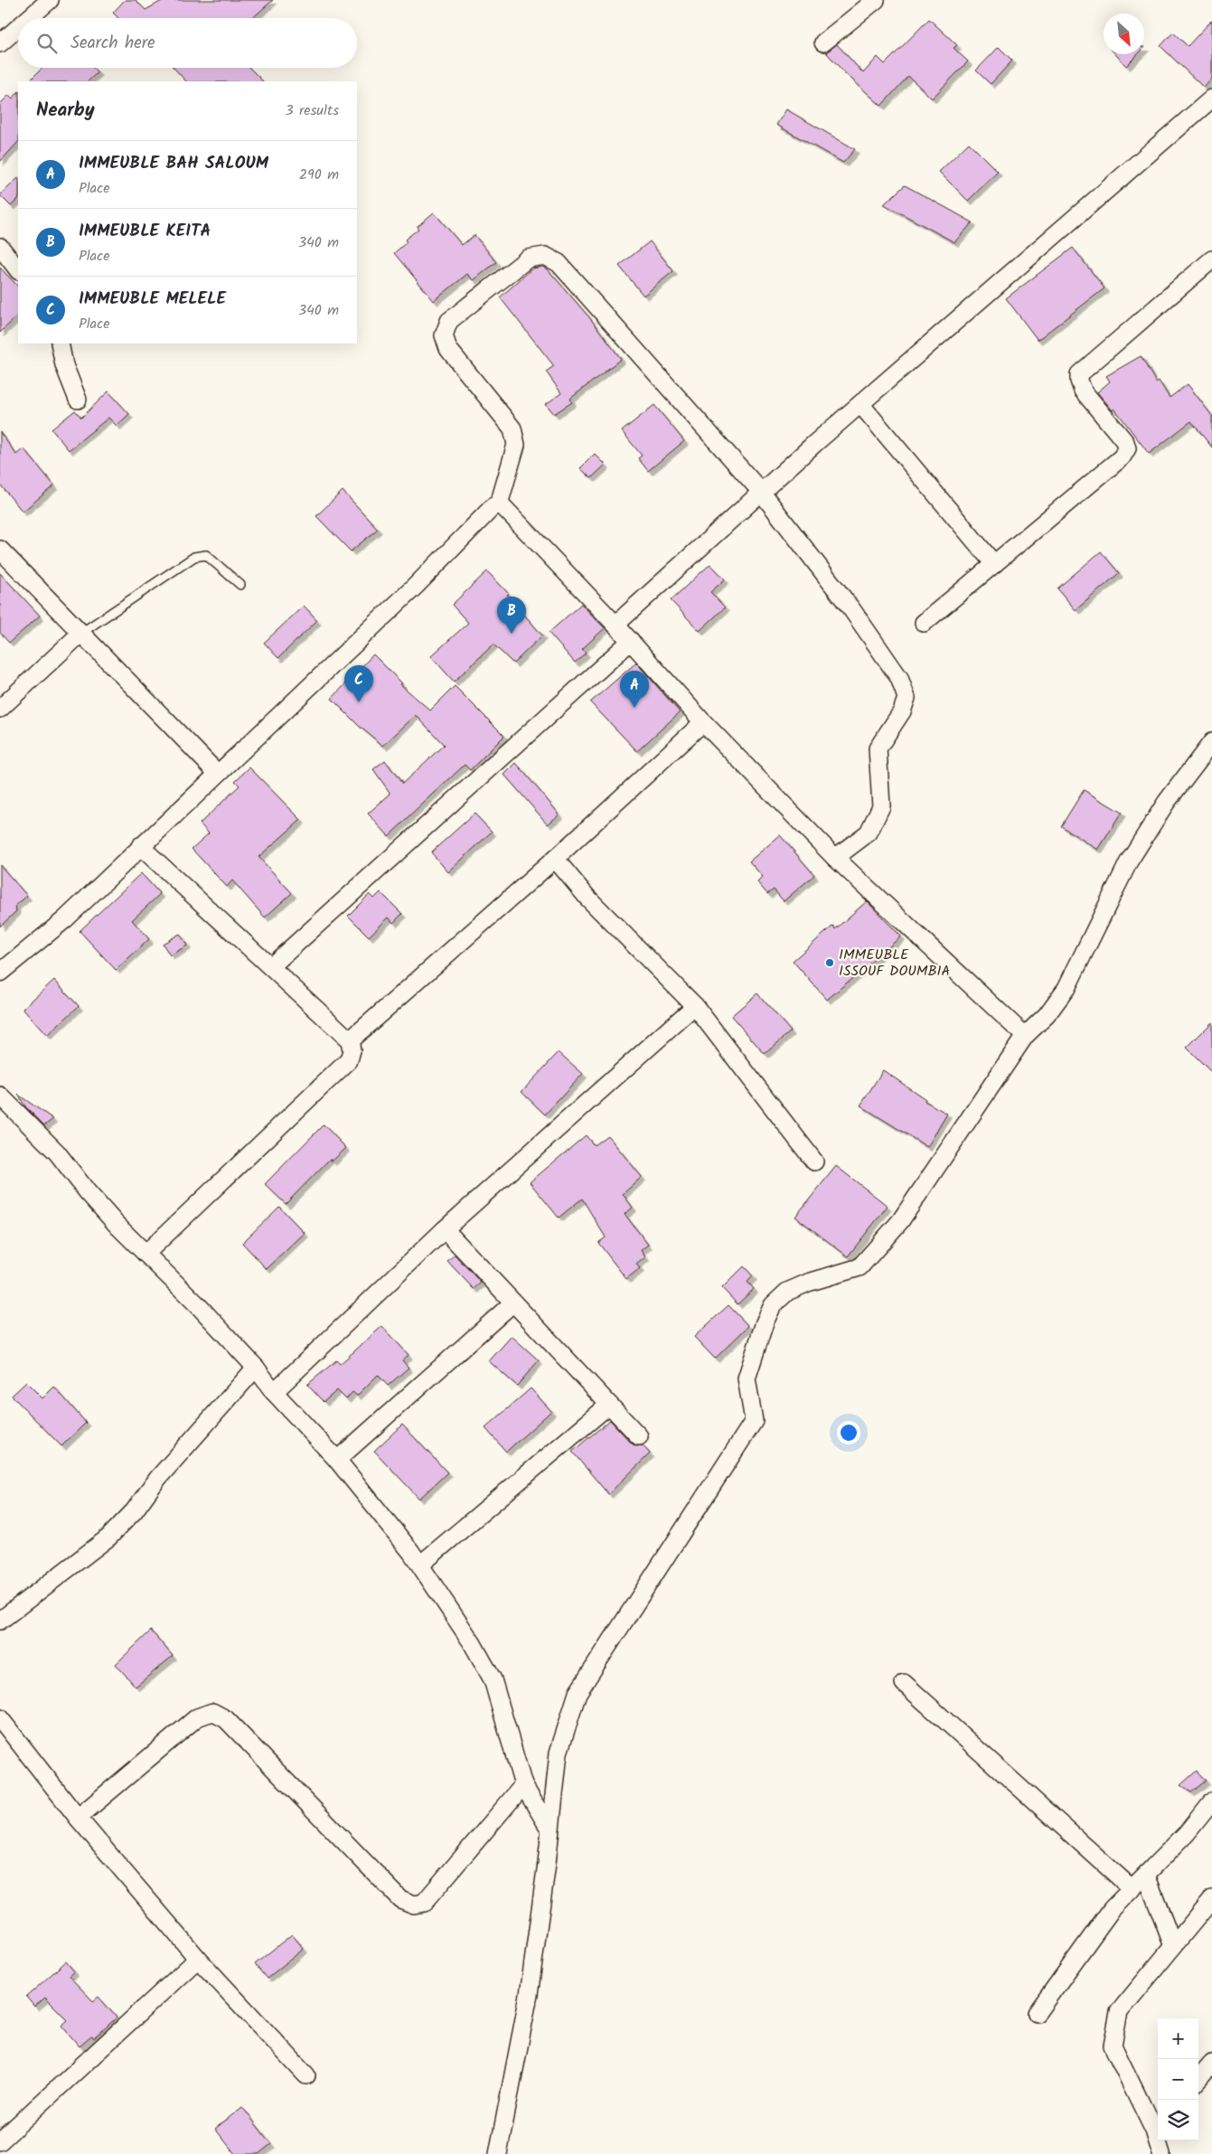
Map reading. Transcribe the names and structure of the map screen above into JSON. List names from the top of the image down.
{
  "places": ["IMMEUBLE ISSOUF DOUMBIA"],
  "north": "bottom right",
  "page": {
    "search": "Search here",
    "heading": ["Nearby", "3 results"],
    "list": [
      {
        "mark": "A",
        "name": "IMMEUBLE BAH SALOUM",
        "note": "Place",
        "value": "290 m"
      },
      {
        "mark": "B",
        "name": "IMMEUBLE KEITA",
        "note": "Place",
        "value": "340 m"
      },
      {
        "mark": "C",
        "name": "IMMEUBLE MELELE",
        "note": "Place",
        "value": "340 m"
      }
    ],
    "pins": ["B", "C", "A"],
    "map_buttons": ["+", "−"]
  }
}
